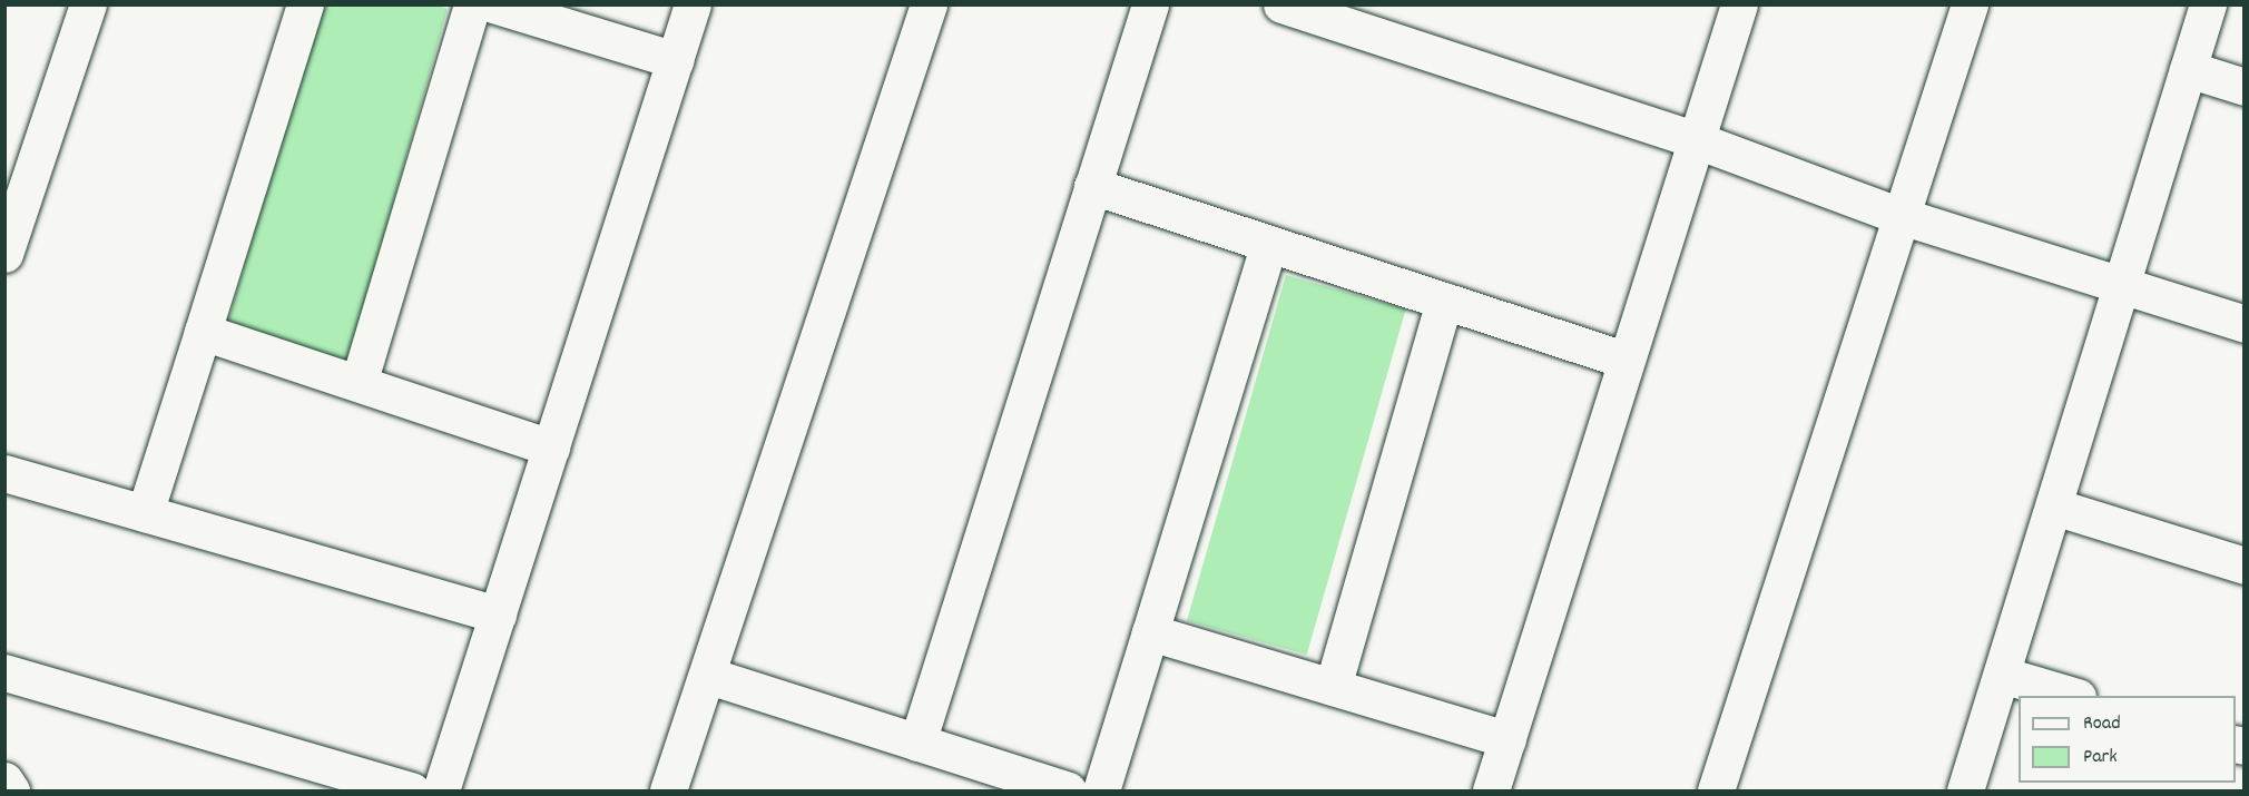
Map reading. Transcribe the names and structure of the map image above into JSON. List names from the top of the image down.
{
  "legend": ["Road", "Park"]
}
